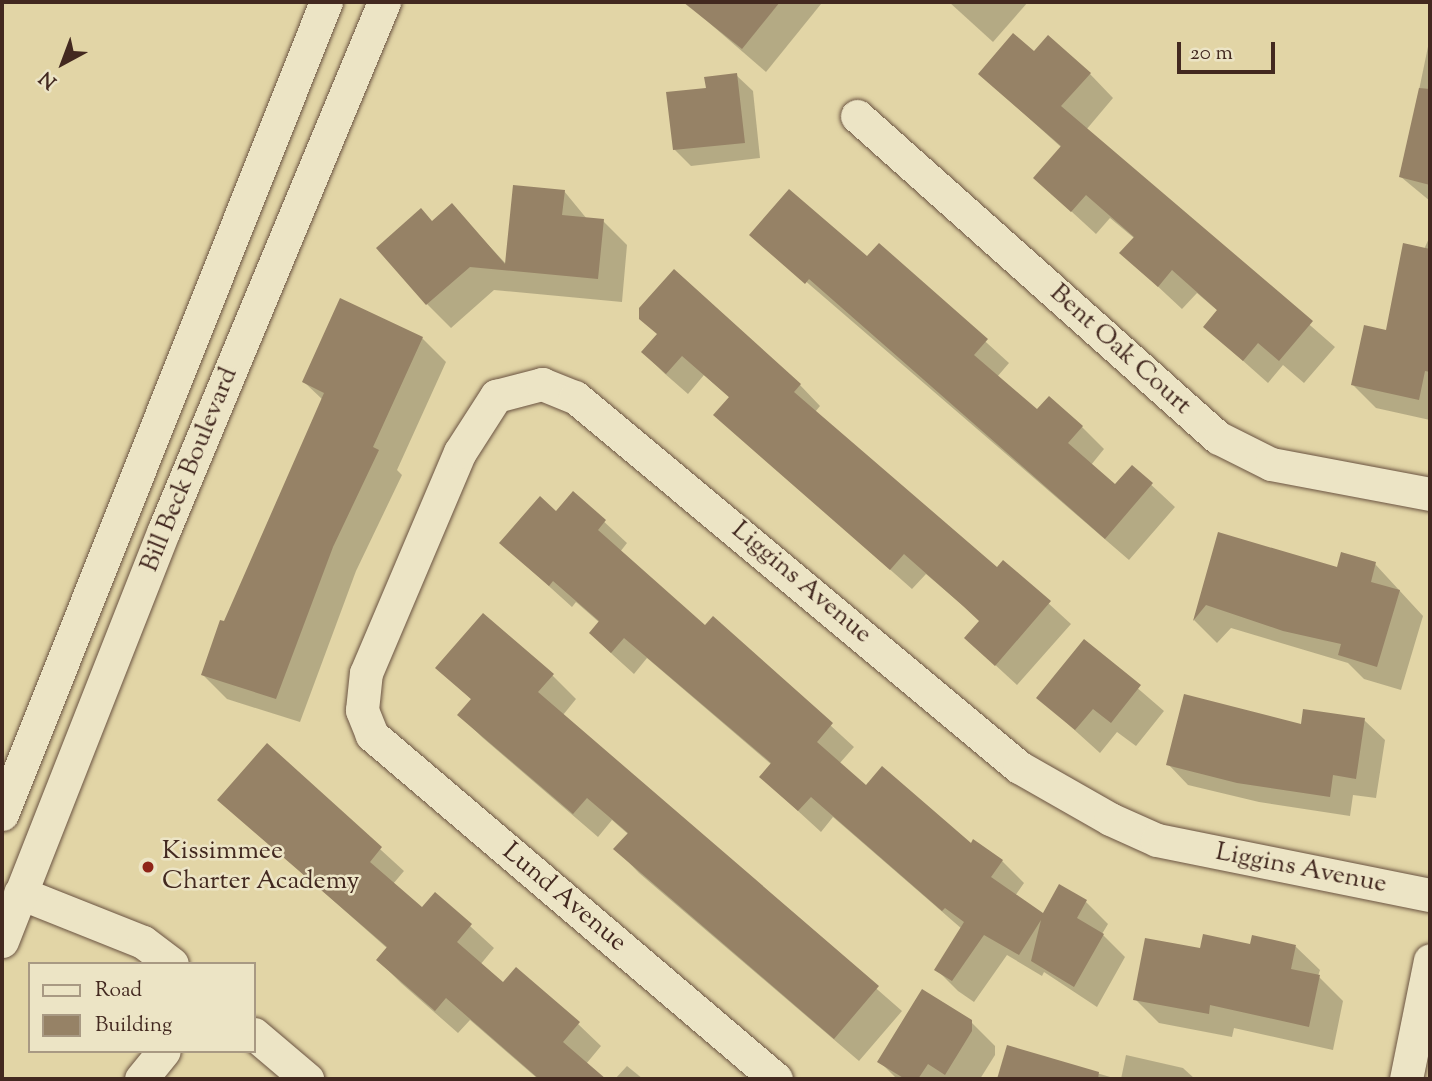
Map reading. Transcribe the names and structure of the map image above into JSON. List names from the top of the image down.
{
  "streets": {
    "street": [
      "Bent Oak Court",
      "Bill Beck Boulevard",
      "Liggins Avenue",
      "Lund Avenue"
    ]
  },
  "crossings": [
    ["Liggins Avenue", "Lund Avenue"]
  ],
  "places": ["Kissimmee Charter Academy"],
  "legend": ["Road", "Building"],
  "scale_bar": "20 m",
  "north": "bottom left"
}
